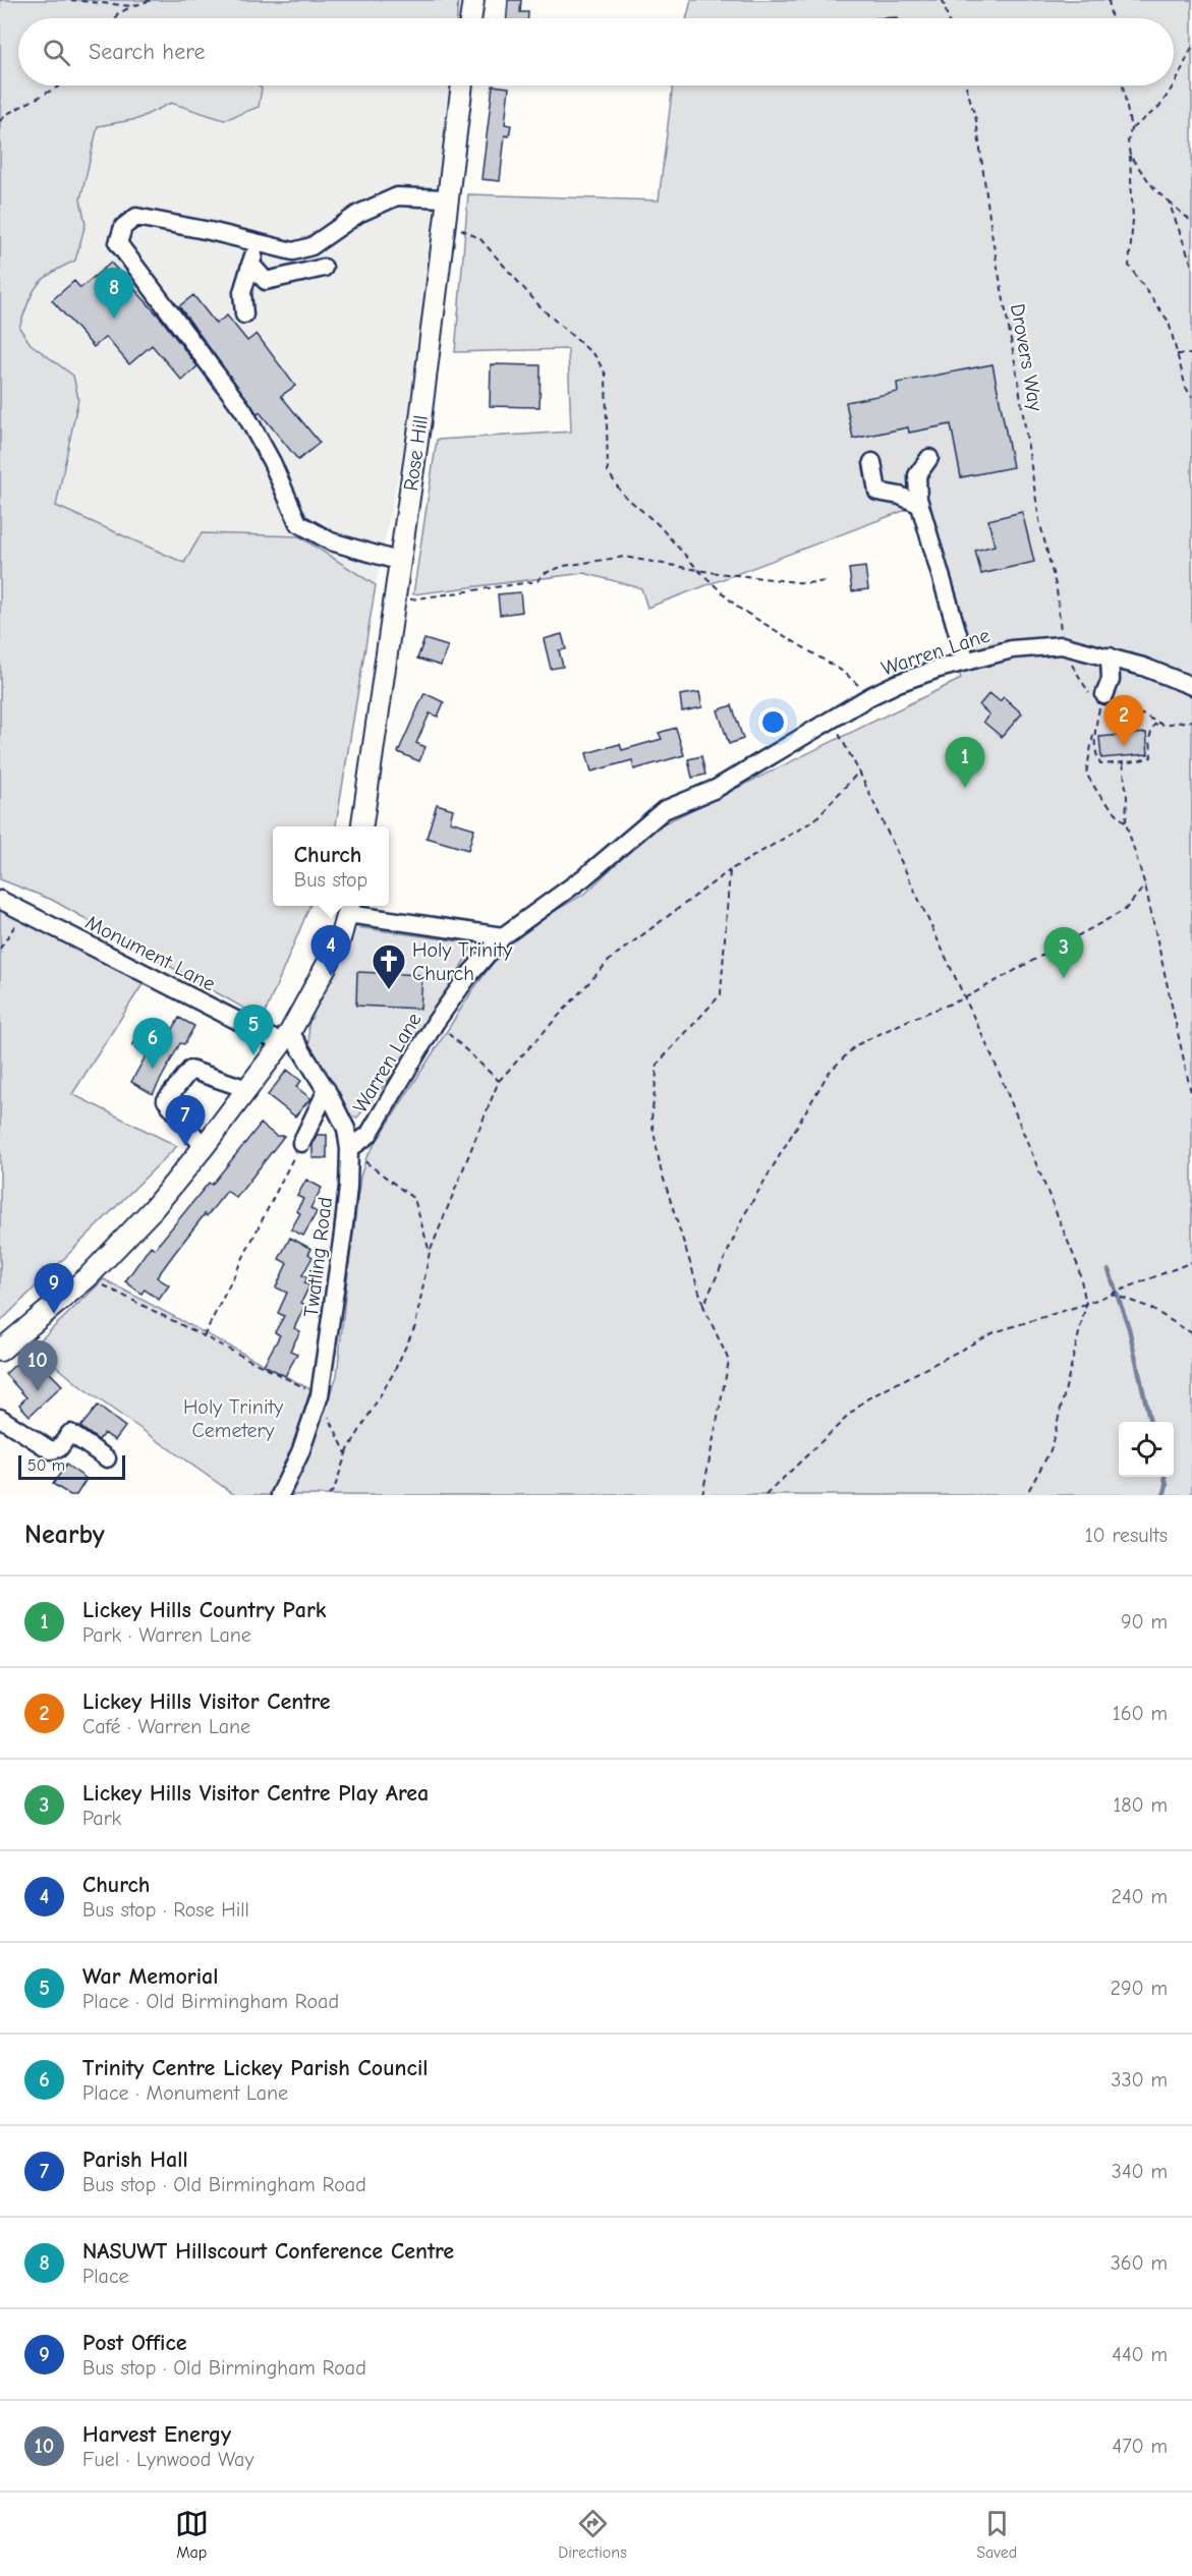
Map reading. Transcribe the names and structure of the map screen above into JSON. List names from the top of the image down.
{
  "streets": {
    "main road": ["Rose Hill"],
    "street": ["Warren Lane", "Monument Lane", "Twatling Road"],
    "path": ["Drovers Way"]
  },
  "crossings": [
    ["Drovers Way", "Warren Lane"],
    ["Warren Lane", "Twatling Road"],
    ["Monument Lane", "Twatling Road"]
  ],
  "parks": ["Holy Trinity Cemetery"],
  "places": {
    "church": ["Holy Trinity Church"]
  },
  "scale_bar": "50 m",
  "page": {
    "search": "Search here",
    "pins": [
      "8",
      "2",
      "1",
      "4",
      "3",
      "5",
      "6",
      "7",
      "9",
      "10"
    ],
    "popup": ["Church", "Bus stop"],
    "scale": "50 m",
    "heading": ["Nearby", "10 results"],
    "list": [
      {
        "mark": "1",
        "name": "Lickey Hills Country Park",
        "note": "Park · Warren Lane",
        "value": "90 m"
      },
      {
        "mark": "2",
        "name": "Lickey Hills Visitor Centre",
        "note": "Café · Warren Lane",
        "value": "160 m"
      },
      {
        "mark": "3",
        "name": "Lickey Hills Visitor Centre Play Area",
        "note": "Park",
        "value": "180 m"
      },
      {
        "mark": "4",
        "name": "Church",
        "note": "Bus stop · Rose Hill",
        "value": "240 m"
      },
      {
        "mark": "5",
        "name": "War Memorial",
        "note": "Place · Old Birmingham Road",
        "value": "290 m"
      },
      {
        "mark": "6",
        "name": "Trinity Centre Lickey Parish Council",
        "note": "Place · Monument Lane",
        "value": "330 m"
      },
      {
        "mark": "7",
        "name": "Parish Hall",
        "note": "Bus stop · Old Birmingham Road",
        "value": "340 m"
      },
      {
        "mark": "8",
        "name": "NASUWT Hillscourt Conference Centre",
        "note": "Place",
        "value": "360 m"
      },
      {
        "mark": "9",
        "name": "Post Office",
        "note": "Bus stop · Old Birmingham Road",
        "value": "440 m"
      },
      {
        "mark": "10",
        "name": "Harvest Energy",
        "note": "Fuel · Lynwood Way",
        "value": "470 m"
      }
    ],
    "nav": ["Map", "Directions", "Saved"]
  }
}
